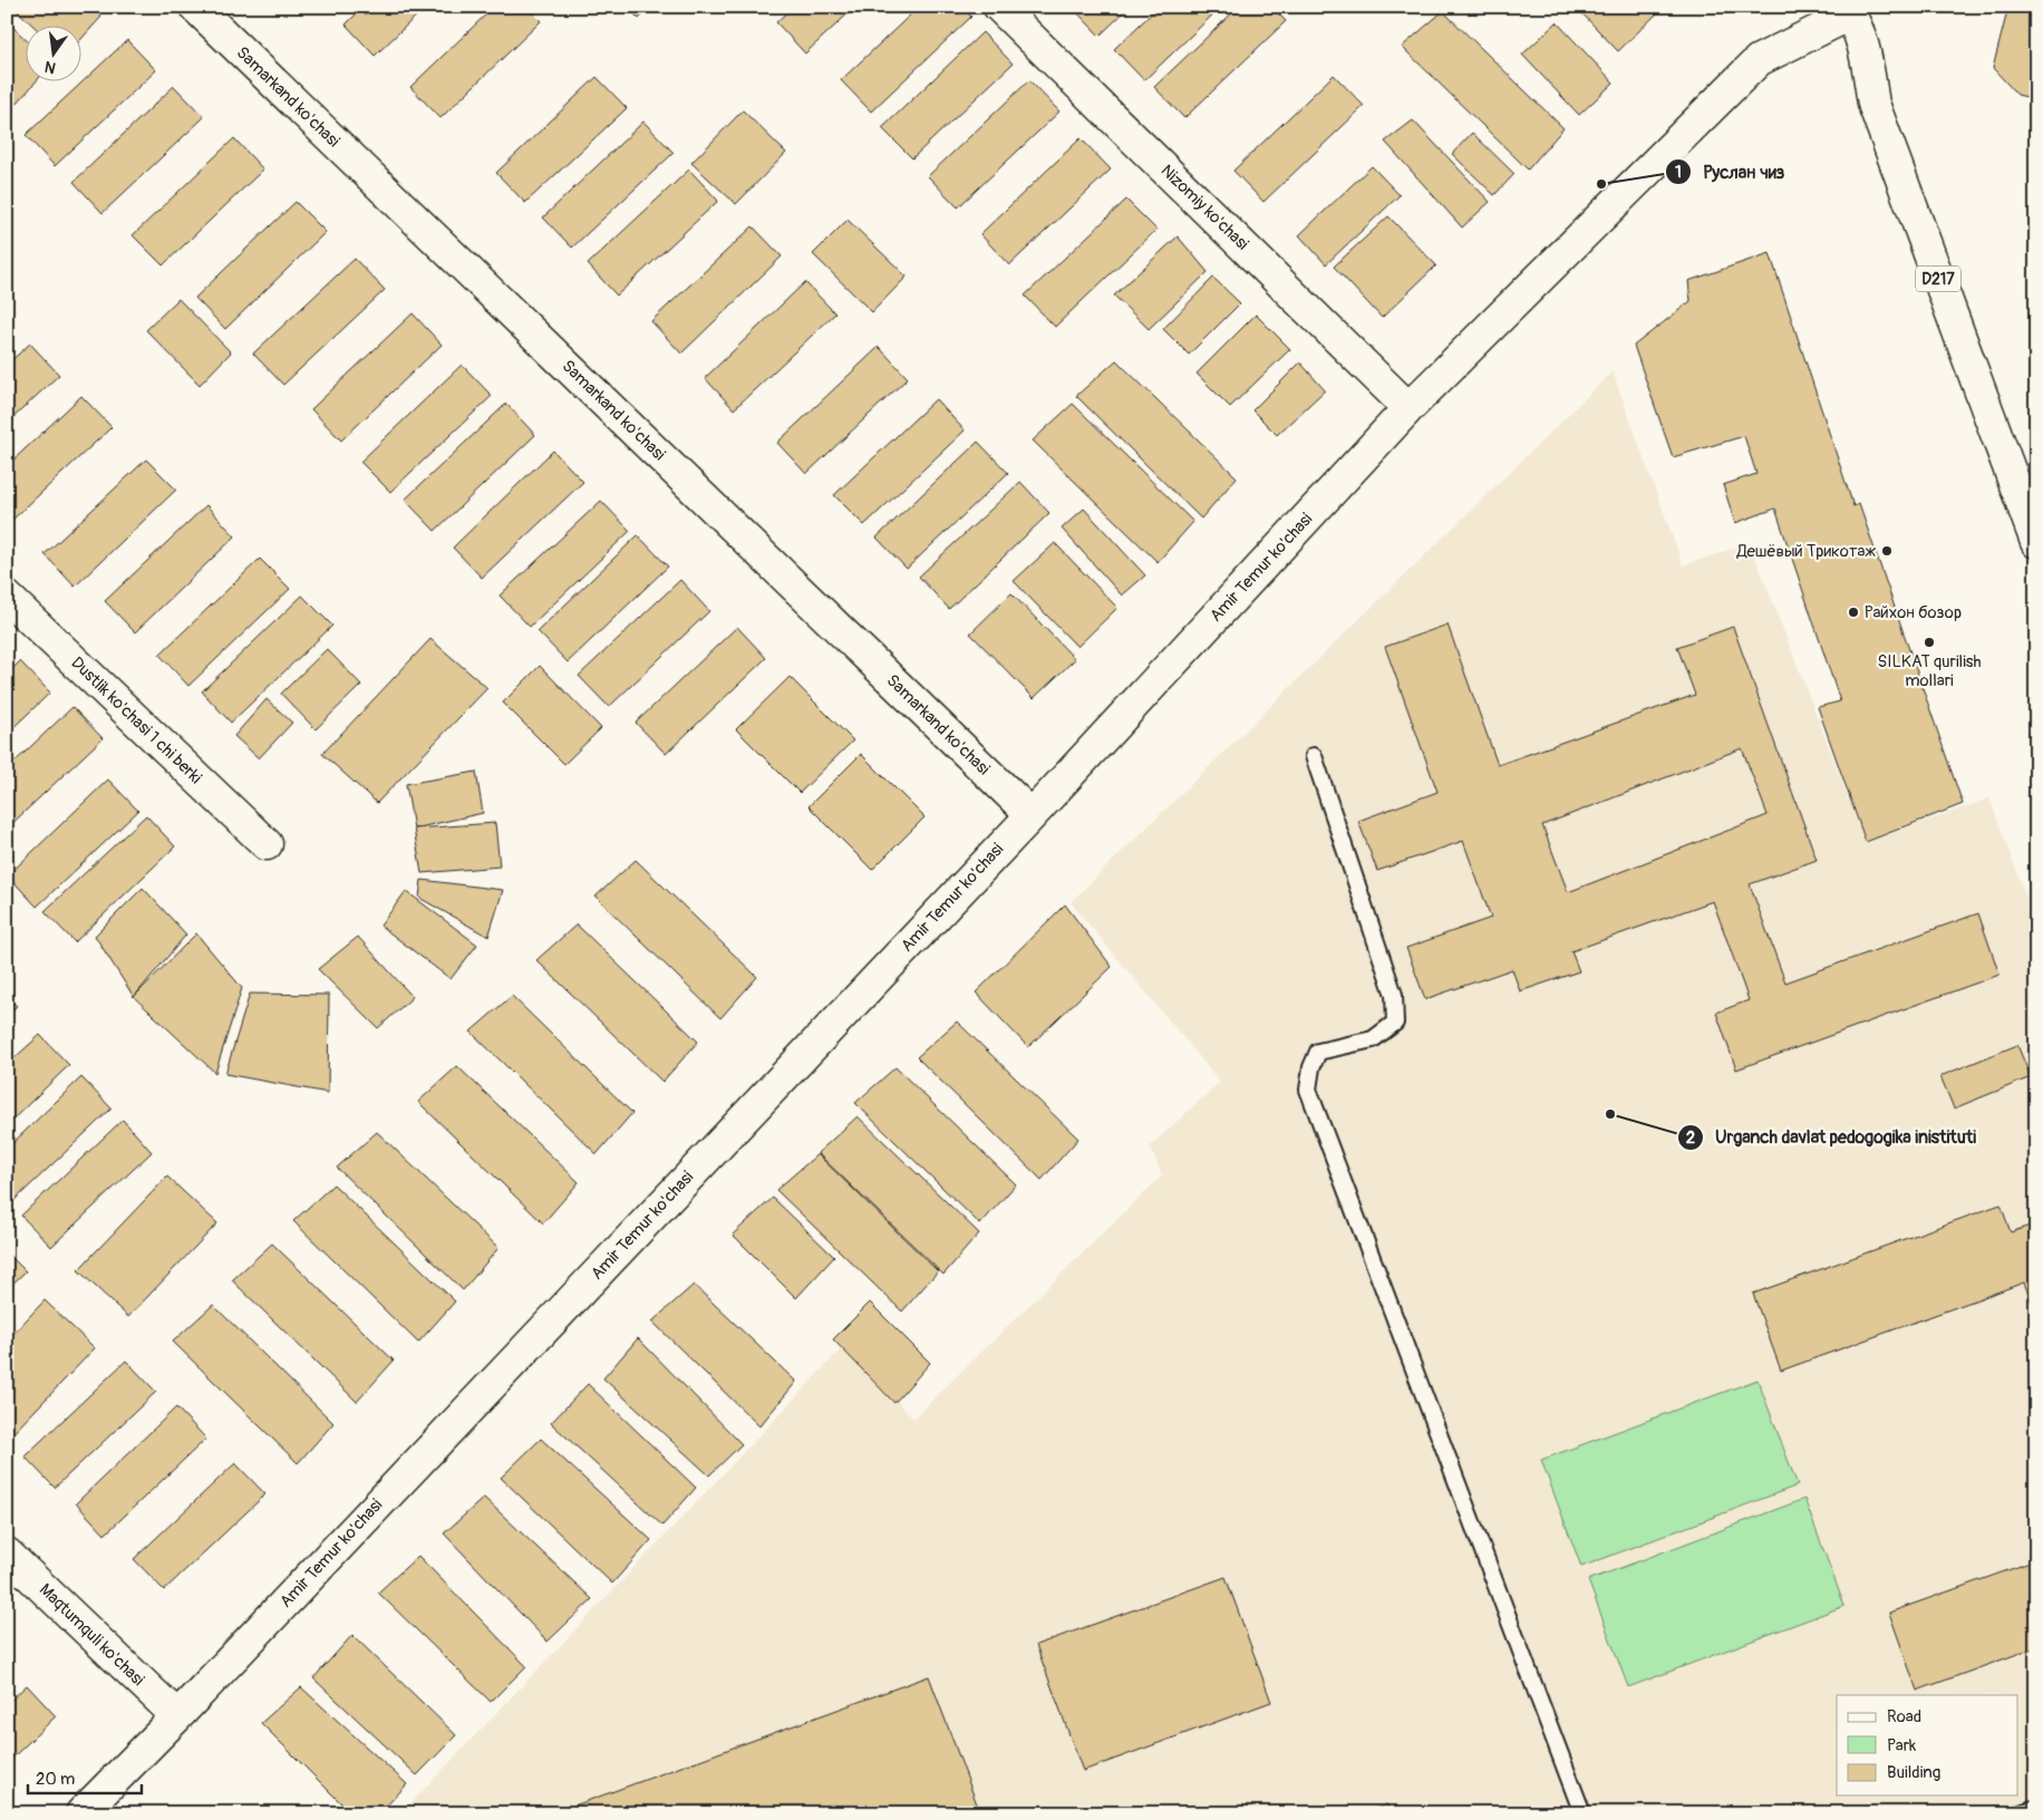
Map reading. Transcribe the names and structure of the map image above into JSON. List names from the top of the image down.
{
  "streets": {
    "street": [
      "Samarkand ko'chasi",
      "Nizomiy ko'chasi",
      "D217",
      "Amir Temur ko'chasi",
      "Dustlik ko'chasi 1 chi berki",
      "Maqtumquli ko'chasi"
    ]
  },
  "crossings": [
    ["Samarkand ko'chasi", "Amir Temur ko'chasi"],
    ["Nizomiy ko'chasi", "Amir Temur ko'chasi"],
    ["D217", "Amir Temur ko'chasi"],
    ["Amir Temur ko'chasi", "Maqtumquli ko'chasi"]
  ],
  "places": [
    "Руслан чиз",
    "Дешёвый Трикотаж",
    "Райхон бозор",
    "SILKAT qurilish mollari",
    "Urganch davlat pedogogika inistituti"
  ],
  "legend": ["Road", "Park", "Building"],
  "scale_bar": "20 m",
  "north": "bottom"
}
